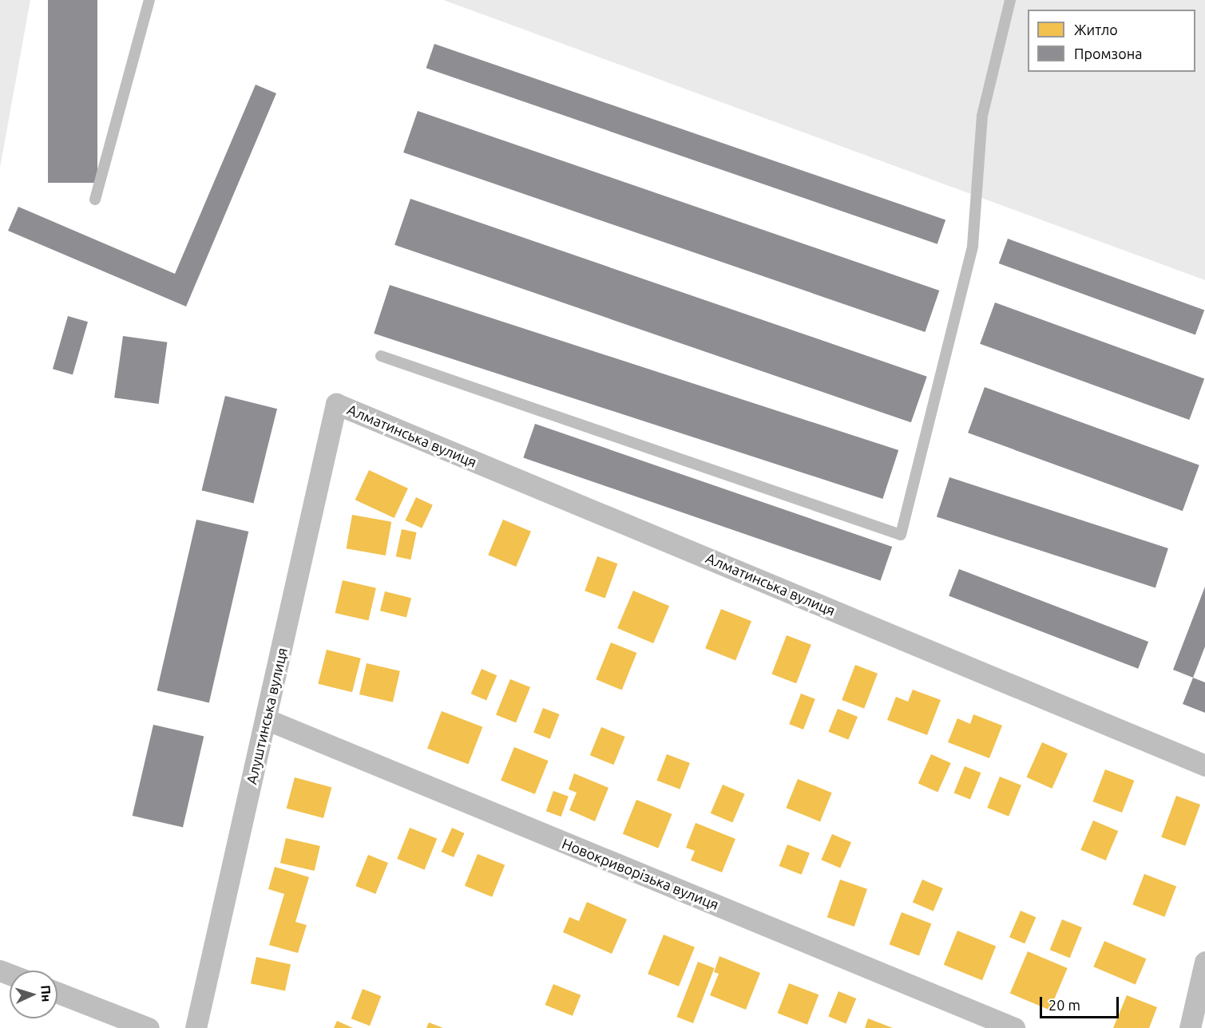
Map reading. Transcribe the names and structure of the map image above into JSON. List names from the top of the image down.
{
  "streets": {
    "street": ["Алматинська вулиця", "Алуштинська вулиця", "Новокриворізька вулиця"]
  },
  "crossings": [
    ["Алматинська вулиця", "Алуштинська вулиця"],
    ["Алуштинська вулиця", "Новокриворізька вулиця"]
  ],
  "legend": ["Житло", "Промзона"],
  "scale_bar": "20 m",
  "north": "right"
}
